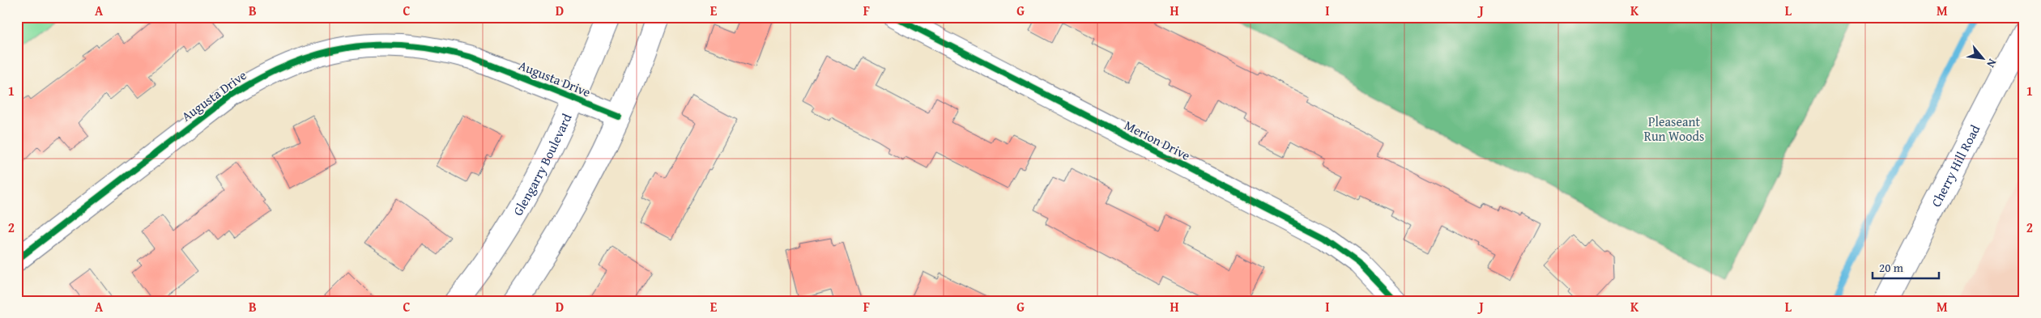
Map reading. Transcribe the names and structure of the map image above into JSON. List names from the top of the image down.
{
  "streets": {
    "street": [
      "Augusta Drive",
      "Merion Drive",
      "Glengarry Boulevard",
      "Cherry Hill Road"
    ]
  },
  "crossings": [
    ["Augusta Drive", "Glengarry Boulevard"]
  ],
  "parks": ["Pleaseant Run Woods"],
  "scale_bar": "20 m",
  "north": "bottom right",
  "grid": {
    "columns": [
      "A",
      "B",
      "C",
      "D",
      "E",
      "F",
      "G",
      "H",
      "I",
      "J",
      "K",
      "L",
      "M"
    ],
    "rows": ["1", "2"]
  }
}
